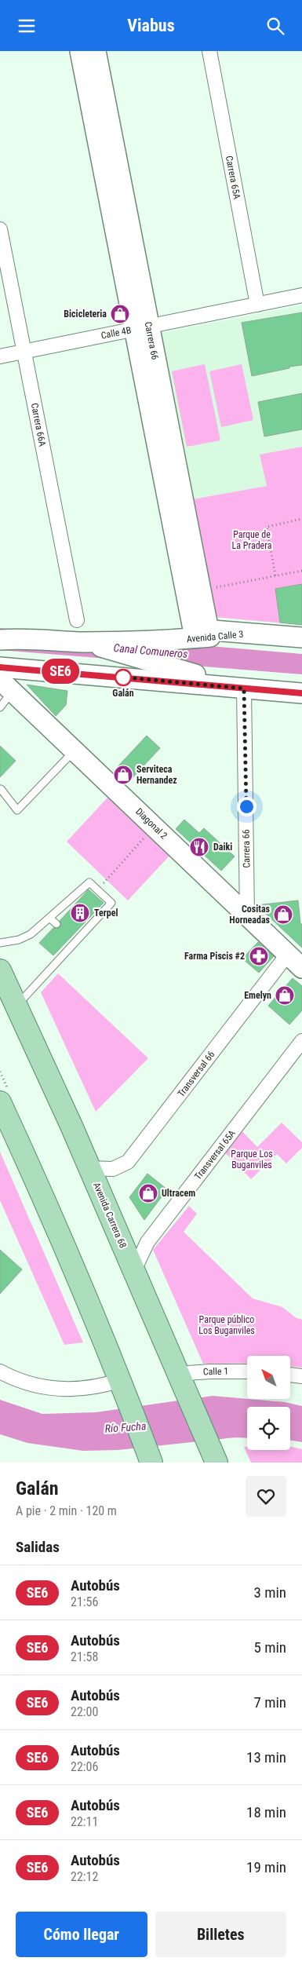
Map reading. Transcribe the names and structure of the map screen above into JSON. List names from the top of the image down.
{
  "streets": {
    "main road": ["Avenida Carrera 68"],
    "street": [
      "Carrera 65A",
      "Calle 4B",
      "Carrera 66",
      "Carrera 66A",
      "Avenida Calle 3",
      "Diagonal 2",
      "Transversal 66",
      "Transversal 65A",
      "Calle 1"
    ]
  },
  "crossings": [
    ["Carrera 65A", "Calle 4B"],
    ["Calle 4B", "Carrera 66"],
    ["Calle 4B", "Carrera 66A"],
    ["Carrera 66", "Avenida Calle 3"],
    ["Carrera 66", "Diagonal 2"],
    ["Diagonal 2", "Transversal 66"],
    ["Transversal 66", "Avenida Carrera 68"],
    ["Transversal 65A", "Avenida Carrera 68"],
    ["Avenida Carrera 68", "Calle 1"]
  ],
  "water": ["Canal Comuneros", "Río Fucha"],
  "parks": ["Parque de La Pradera", "Parque Los Buganviles", "Parque público Los Buganviles"],
  "places": {
    "shop": [
      "Bicicleteria",
      "Serviteca Hernandez",
      "Cositas Horneadas",
      "Emelyn",
      "Ultracem"
    ],
    "other": ["Galán"],
    "restaurant": ["Daiki"],
    "building": ["Terpel"],
    "pharmacy": ["Farma Piscis #2"]
  },
  "lines": ["bus line SE6"],
  "north": "top left",
  "page": {
    "header": "Viabus",
    "on_map": "SE6",
    "heading": [
      ["Galán", "A pie · 2 min · 120 m"],
      "Salidas"
    ],
    "list": [
      {
        "mark": "SE6",
        "name": "Autobús",
        "note": "21:56",
        "value": "3 min"
      },
      {
        "mark": "SE6",
        "name": "Autobús",
        "note": "21:58",
        "value": "5 min"
      },
      {
        "mark": "SE6",
        "name": "Autobús",
        "note": "22:00",
        "value": "7 min"
      },
      {
        "mark": "SE6",
        "name": "Autobús",
        "note": "22:06",
        "value": "13 min"
      },
      {
        "mark": "SE6",
        "name": "Autobús",
        "note": "22:11",
        "value": "18 min"
      },
      {
        "mark": "SE6",
        "name": "Autobús",
        "note": "22:12",
        "value": "19 min"
      }
    ],
    "buttons": ["Cómo llegar", "Billetes"]
  }
}
